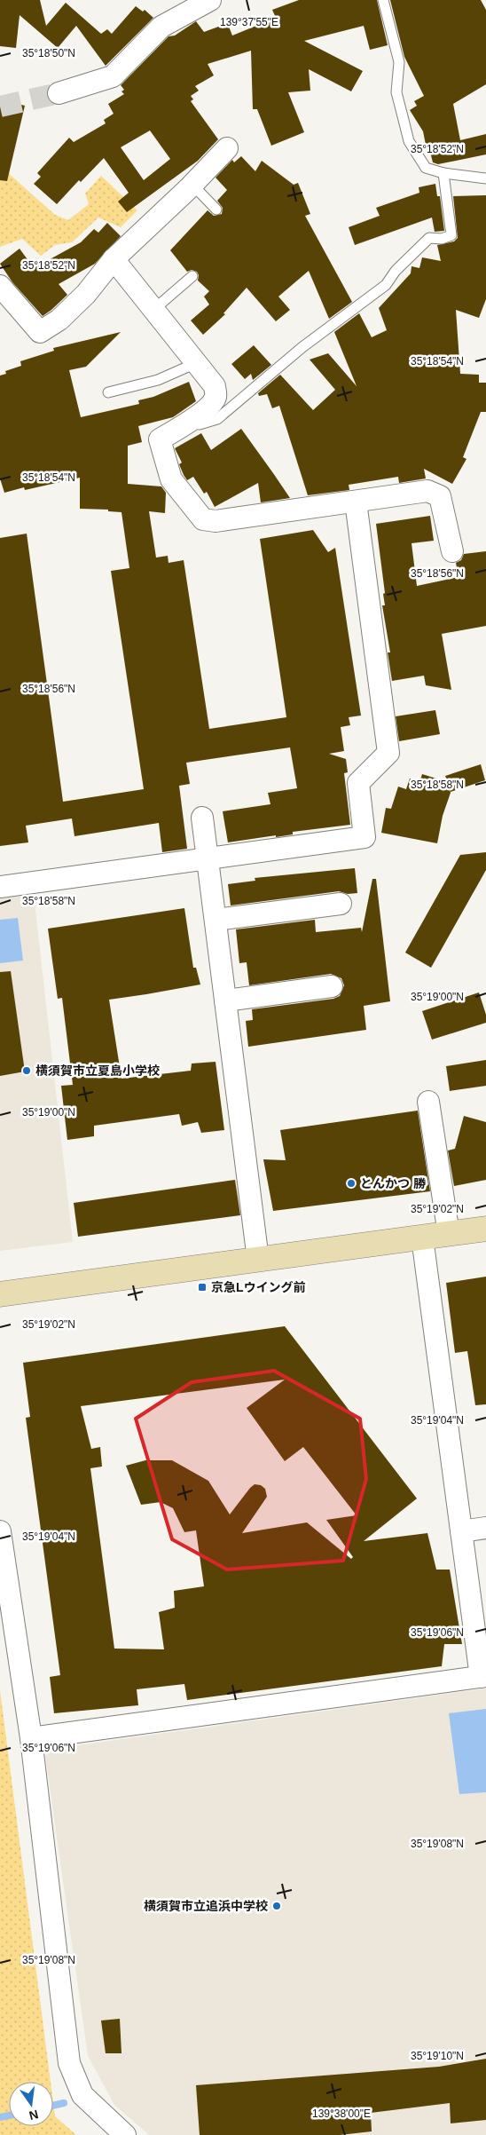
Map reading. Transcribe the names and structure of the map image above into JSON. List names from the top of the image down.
{
  "places": {
    "other": ["横須賀市立夏島小学校", "とんかつ 勝", "横須賀市立追浜中学校"],
    "transit": ["京急Lウイング前"]
  },
  "north": "bottom",
  "coordinates": [
    "139°37'55\"E",
    "35°18'50\"N",
    "35°18'52\"N",
    "35°18'54\"N",
    "35°18'56\"N",
    "35°18'58\"N",
    "35°19'00\"N",
    "35°19'02\"N",
    "35°19'04\"N",
    "35°19'06\"N",
    "35°19'08\"N",
    "35°19'10\"N",
    "139°38'00\"E"
  ]
}
